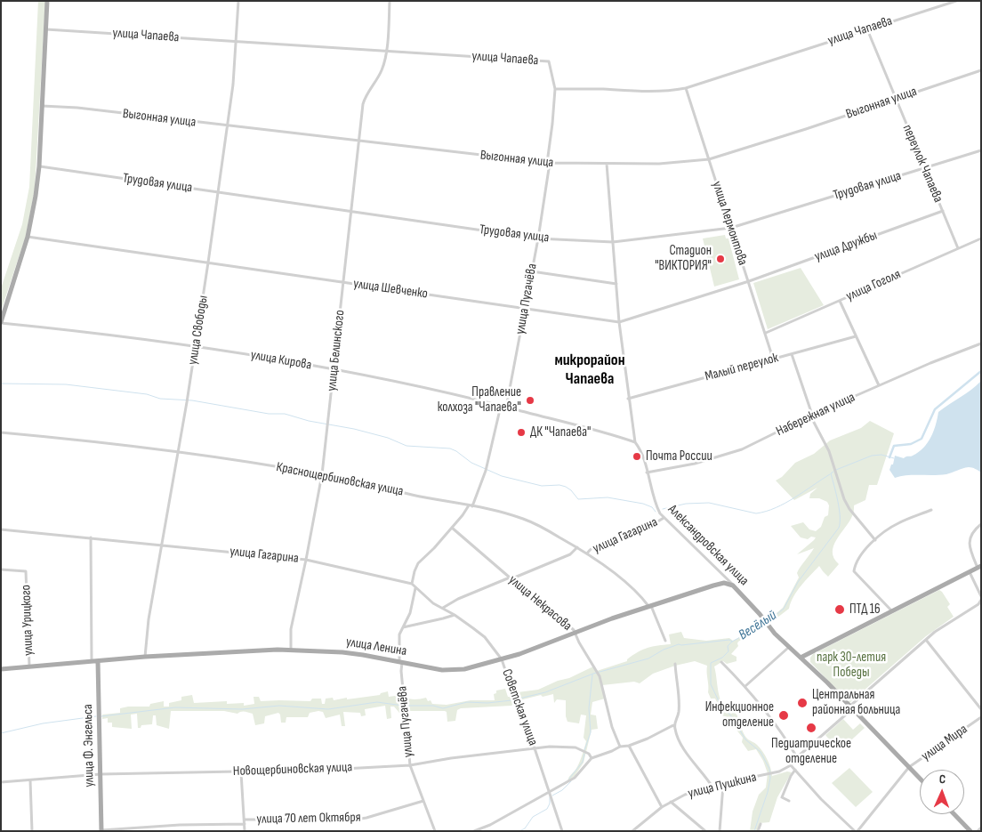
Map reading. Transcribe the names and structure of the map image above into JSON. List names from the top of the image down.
{
  "streets": {
    "main road": ["Александровская улица", "улица Ленина", "улица Ф. Энгельса"],
    "street": [
      "улица Чапаева",
      "Выгонная улица",
      "переулок Чапаева",
      "Трудовая улица",
      "улица Лермонтова",
      "улица Дружбы",
      "улица Гоголя",
      "улица Шевченко",
      "улица Пугачёва",
      "улица Свободы",
      "улица Белинского",
      "улица Кирова",
      "Малый переулок",
      "Набережная улица",
      "Краснощербиновская улица",
      "улица Гагарина",
      "улица Некрасова",
      "улица Урицкого",
      "Советская улица",
      "улица Мира",
      "Новощербиновская улица",
      "улица Пушкина",
      "улица 70 лет Октября"
    ]
  },
  "crossings": [
    ["улица Чапаева", "переулок Чапаева"],
    ["улица Чапаева", "улица Лермонтова"],
    ["улица Чапаева", "улица Пугачёва"],
    ["улица Чапаева", "улица Свободы"],
    ["улица Чапаева", "улица Белинского"],
    ["Выгонная улица", "переулок Чапаева"],
    ["Выгонная улица", "улица Лермонтова"],
    ["Выгонная улица", "улица Пугачёва"],
    ["Выгонная улица", "улица Свободы"],
    ["Выгонная улица", "улица Белинского"],
    ["Выгонная улица", "Александровская улица"],
    ["переулок Чапаева", "Трудовая улица"],
    ["переулок Чапаева", "улица Дружбы"],
    ["переулок Чапаева", "улица Гоголя"],
    ["Трудовая улица", "улица Лермонтова"],
    ["Трудовая улица", "улица Пугачёва"],
    ["Трудовая улица", "улица Свободы"],
    ["Трудовая улица", "улица Белинского"],
    ["Трудовая улица", "Александровская улица"],
    ["улица Лермонтова", "улица Дружбы"],
    ["улица Лермонтова", "улица Гоголя"],
    ["улица Лермонтова", "улица Шевченко"],
    ["улица Лермонтова", "Малый переулок"],
    ["улица Дружбы", "улица Шевченко"],
    ["улица Шевченко", "улица Пугачёва"],
    ["улица Шевченко", "улица Свободы"],
    ["улица Шевченко", "улица Белинского"],
    ["улица Шевченко", "Александровская улица"],
    ["улица Пугачёва", "улица Кирова"],
    ["улица Пугачёва", "улица Ленина"],
    ["улица Пугачёва", "Новощербиновская улица"],
    ["улица Пугачёва", "улица 70 лет Октября"],
    ["улица Свободы", "улица Кирова"],
    ["улица Свободы", "Краснощербиновская улица"],
    ["улица Свободы", "улица Гагарина"],
    ["улица Свободы", "улица Ленина"],
    ["улица Белинского", "улица Кирова"],
    ["улица Белинского", "Краснощербиновская улица"],
    ["улица Белинского", "улица Гагарина"],
    ["улица Белинского", "улица Ленина"],
    ["улица Кирова", "Александровская улица"],
    ["Малый переулок", "Александровская улица"],
    ["Набережная улица", "Александровская улица"],
    ["Краснощербиновская улица", "улица Гагарина"],
    ["Краснощербиновская улица", "улица Ленина"],
    ["улица Гагарина", "Александровская улица"],
    ["улица Гагарина", "улица Некрасова"],
    ["улица Гагарина", "Советская улица"],
    ["Александровская улица", "улица Ленина"],
    ["Александровская улица", "улица Мира"],
    ["Александровская улица", "улица Пушкина"],
    ["улица Некрасова", "улица Ленина"],
    ["улица Урицкого", "улица Ленина"],
    ["улица Ленина", "Советская улица"],
    ["улица Ленина", "улица Ф. Энгельса"],
    ["Советская улица", "Новощербиновская улица"],
    ["улица Ф. Энгельса", "Новощербиновская улица"],
    ["улица Ф. Энгельса", "улица 70 лет Октября"]
  ],
  "districts": ["микрорайон Чапаева"],
  "water": ["Весёлый"],
  "parks": ["парк 30-летия Победы"],
  "places": [
    "Стадион \"ВИКТОРИЯ\"",
    "Правление колхоза \"Чапаева\"",
    "ДК \"Чапаева\"",
    "Почта России",
    "ПТД 16",
    "Центральная районная больница",
    "Инфекционное отделение",
    "Педиатрическое отделение"
  ],
  "north": "top"
}
